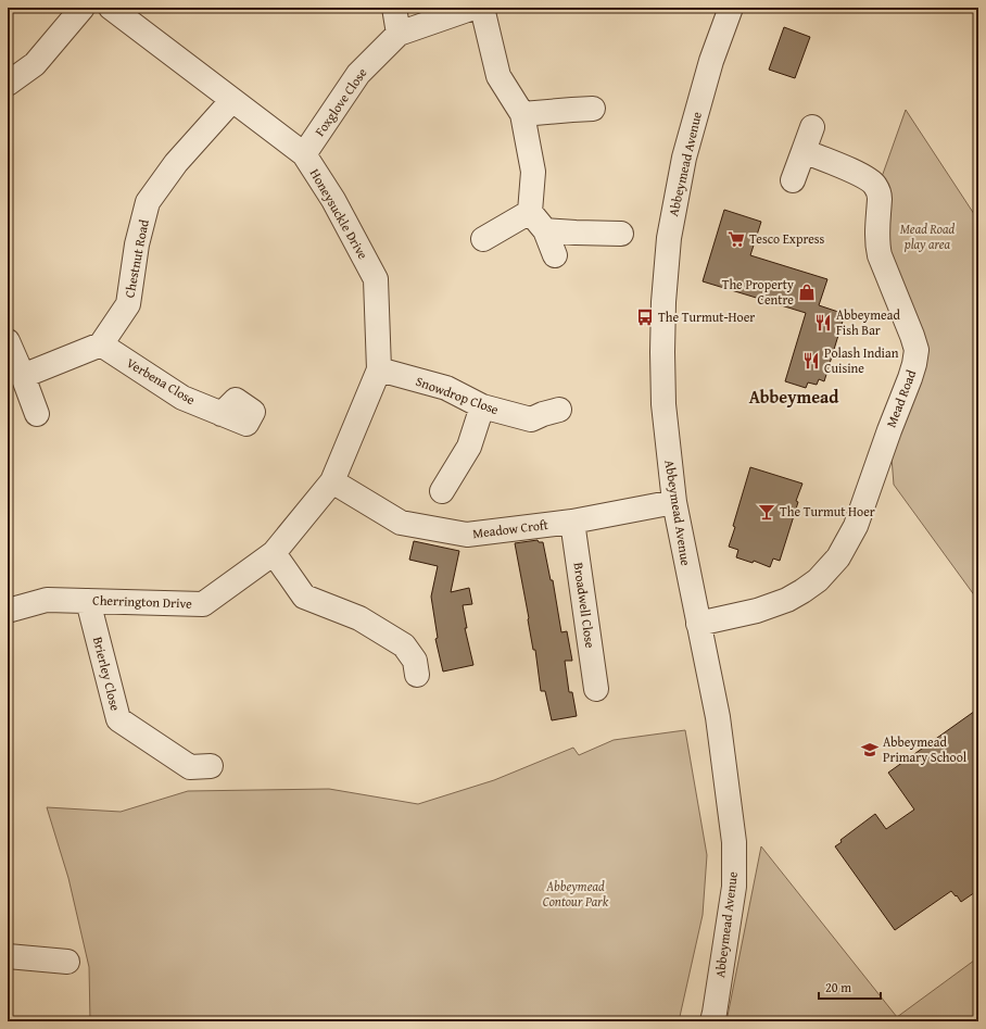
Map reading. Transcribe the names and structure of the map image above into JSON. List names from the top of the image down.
{
  "streets": {
    "street": [
      "Foxglove Close",
      "Abbeymead Avenue",
      "Honeysuckle Drive",
      "Chestnut Road",
      "Verbena Close",
      "Snowdrop Close",
      "Mead Road",
      "Meadow Croft",
      "Cherrington Drive",
      "Broadwell Close",
      "Brierley Close"
    ]
  },
  "crossings": [
    ["Foxglove Close", "Honeysuckle Drive"],
    ["Abbeymead Avenue", "Mead Road"],
    ["Abbeymead Avenue", "Meadow Croft"],
    ["Honeysuckle Drive", "Chestnut Road"],
    ["Honeysuckle Drive", "Snowdrop Close"],
    ["Honeysuckle Drive", "Meadow Croft"],
    ["Honeysuckle Drive", "Cherrington Drive"],
    ["Chestnut Road", "Verbena Close"],
    ["Meadow Croft", "Cherrington Drive"],
    ["Meadow Croft", "Broadwell Close"],
    ["Cherrington Drive", "Brierley Close"]
  ],
  "districts": ["Abbeymead"],
  "parks": ["Mead Road play area", "Abbeymead Contour Park"],
  "places": {
    "supermarket": ["Tesco Express"],
    "shop": ["The Property Centre"],
    "bus stop": ["The Turmut-Hoer"],
    "restaurant": ["Abbeymead Fish Bar", "Polash Indian Cuisine"],
    "bar": ["The Turmut Hoer"],
    "school or university": ["Abbeymead Primary School"]
  },
  "scale_bar": "20 m"
}
